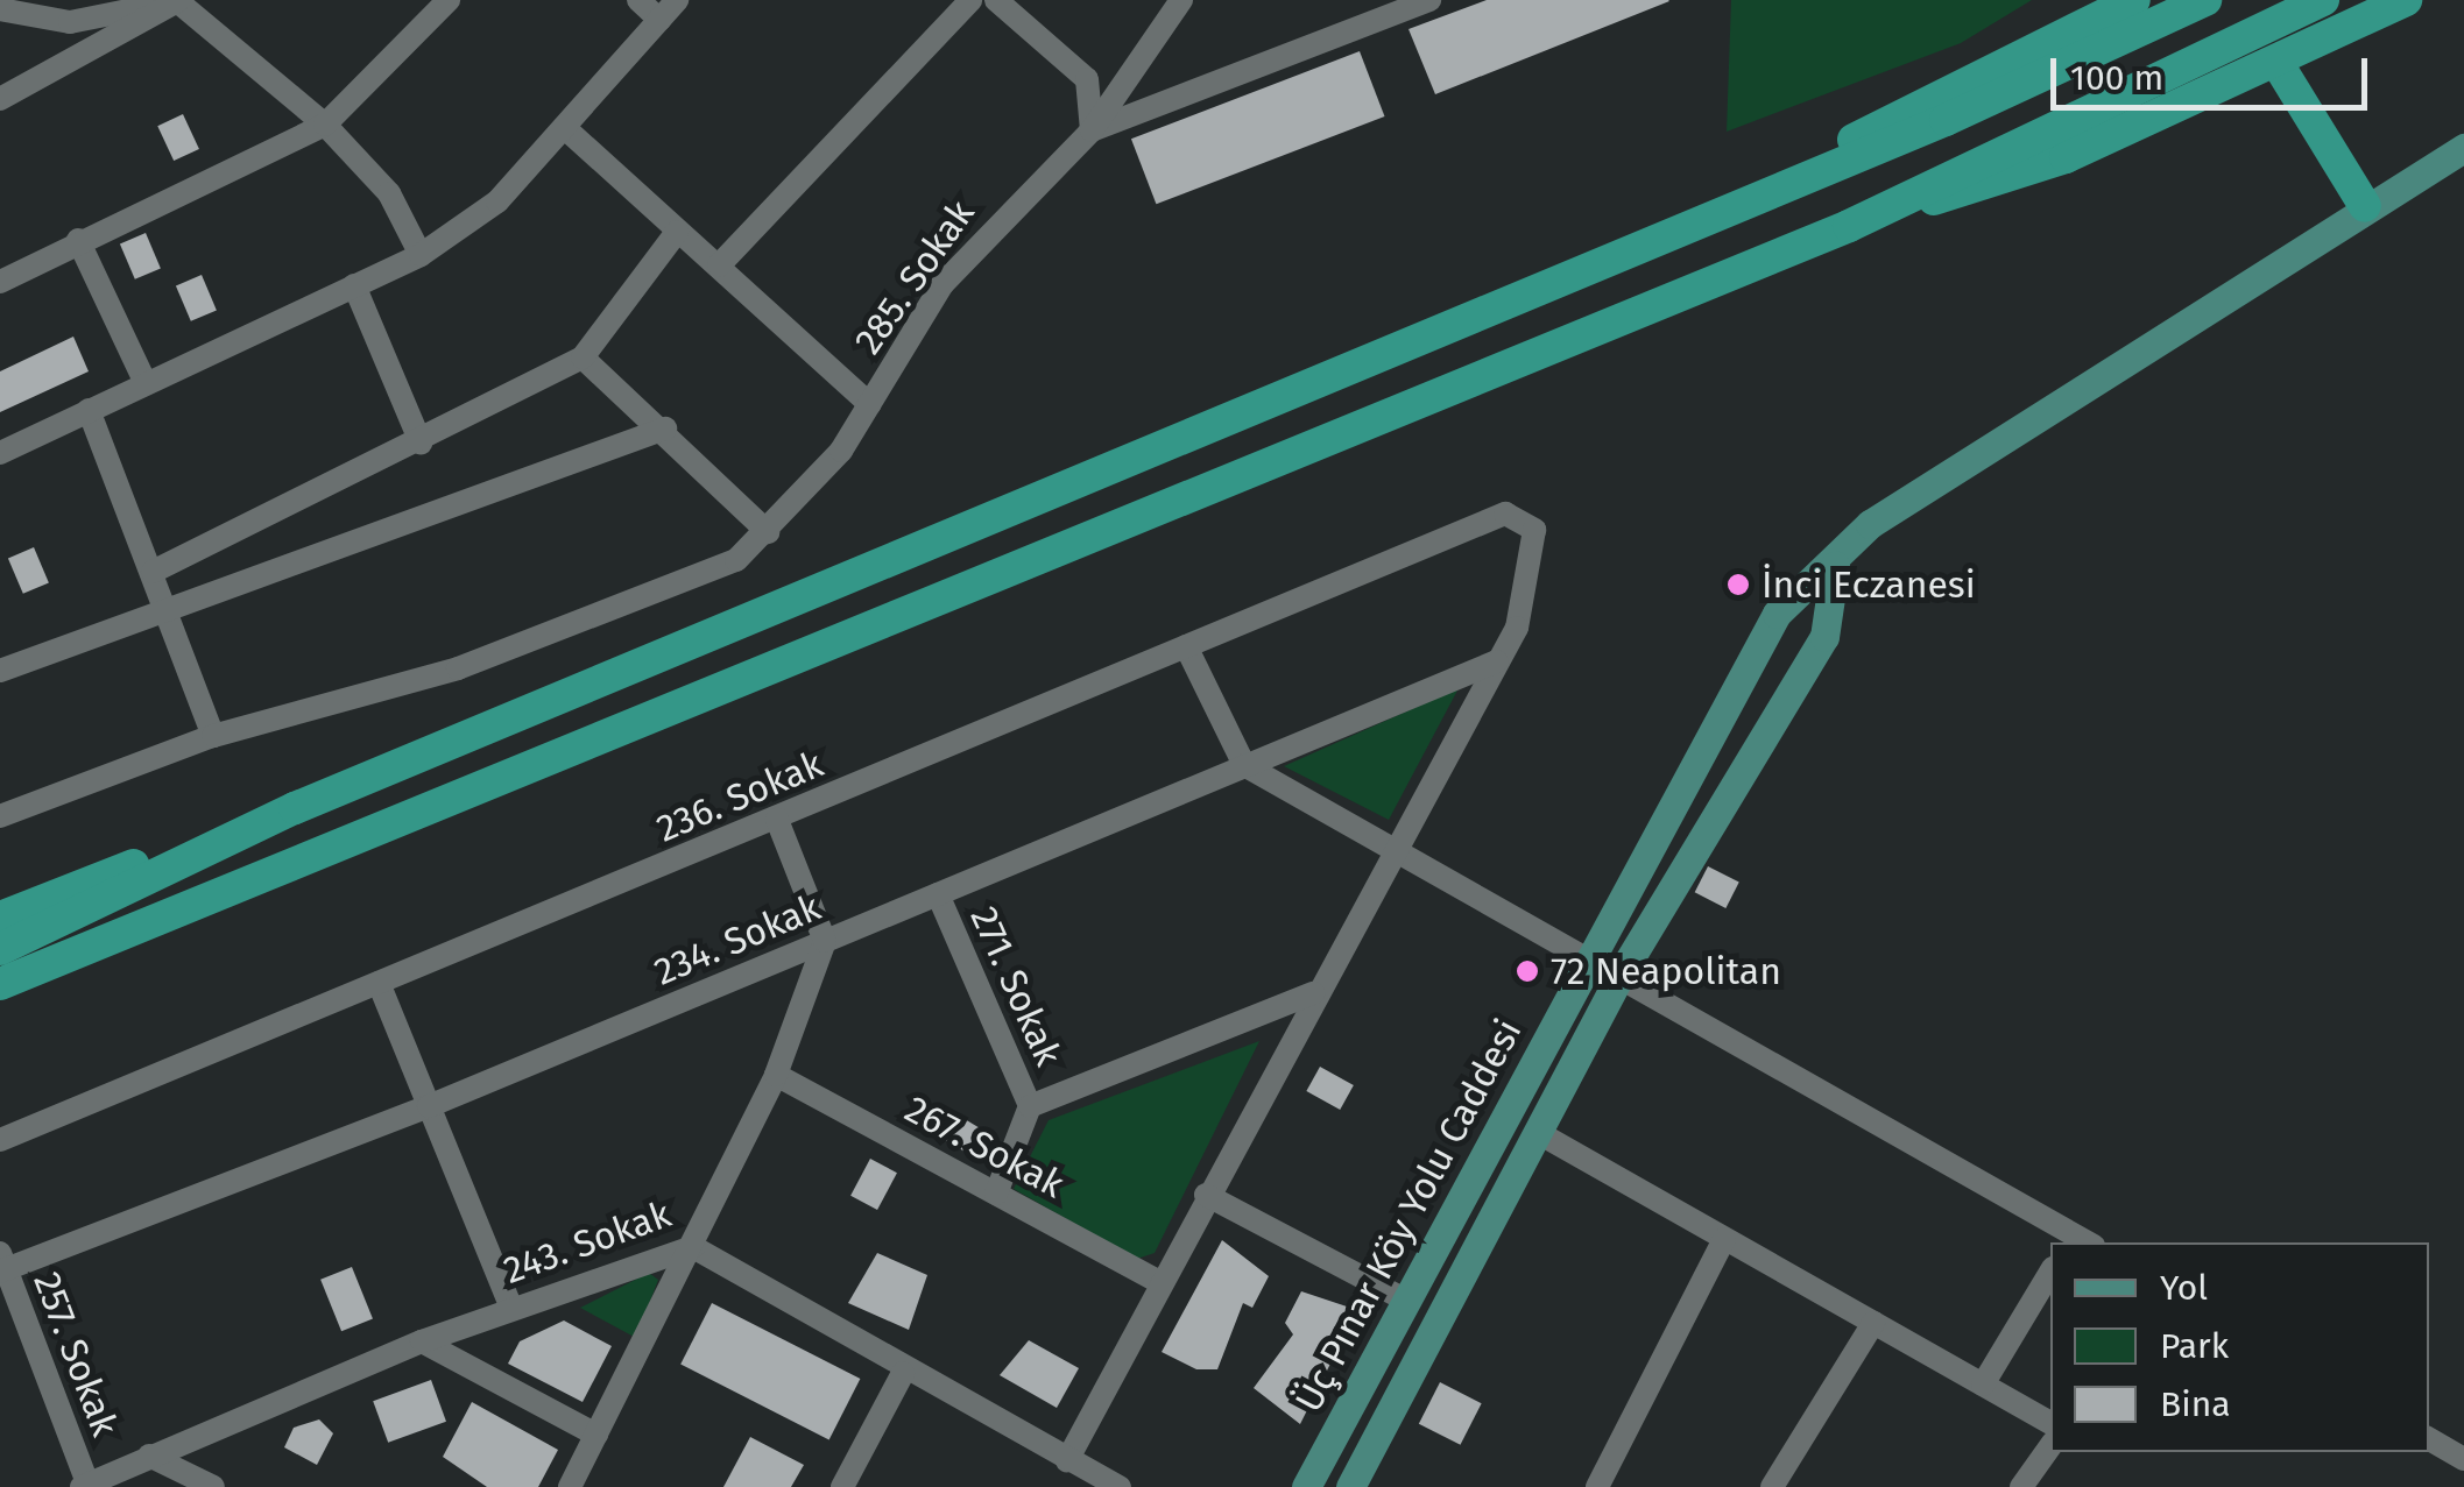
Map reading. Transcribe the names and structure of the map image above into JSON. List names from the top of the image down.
{
  "streets": {
    "main road": ["Üç Pınar Köy Yolu Caddesi"],
    "street": [
      "285. Sokak",
      "236. Sokak",
      "234. Sokak",
      "271. Sokak",
      "267. Sokak",
      "243. Sokak",
      "257. Sokak"
    ]
  },
  "crossings": [
    ["236. Sokak", "234. Sokak"],
    ["234. Sokak", "271. Sokak"],
    ["234. Sokak", "243. Sokak"],
    ["234. Sokak", "257. Sokak"],
    ["267. Sokak", "243. Sokak"],
    ["243. Sokak", "257. Sokak"]
  ],
  "places": ["İnci Eczanesi", "72 Neapolitan"],
  "legend": ["Yol", "Park", "Bina"],
  "scale_bar": "100 m"
}
